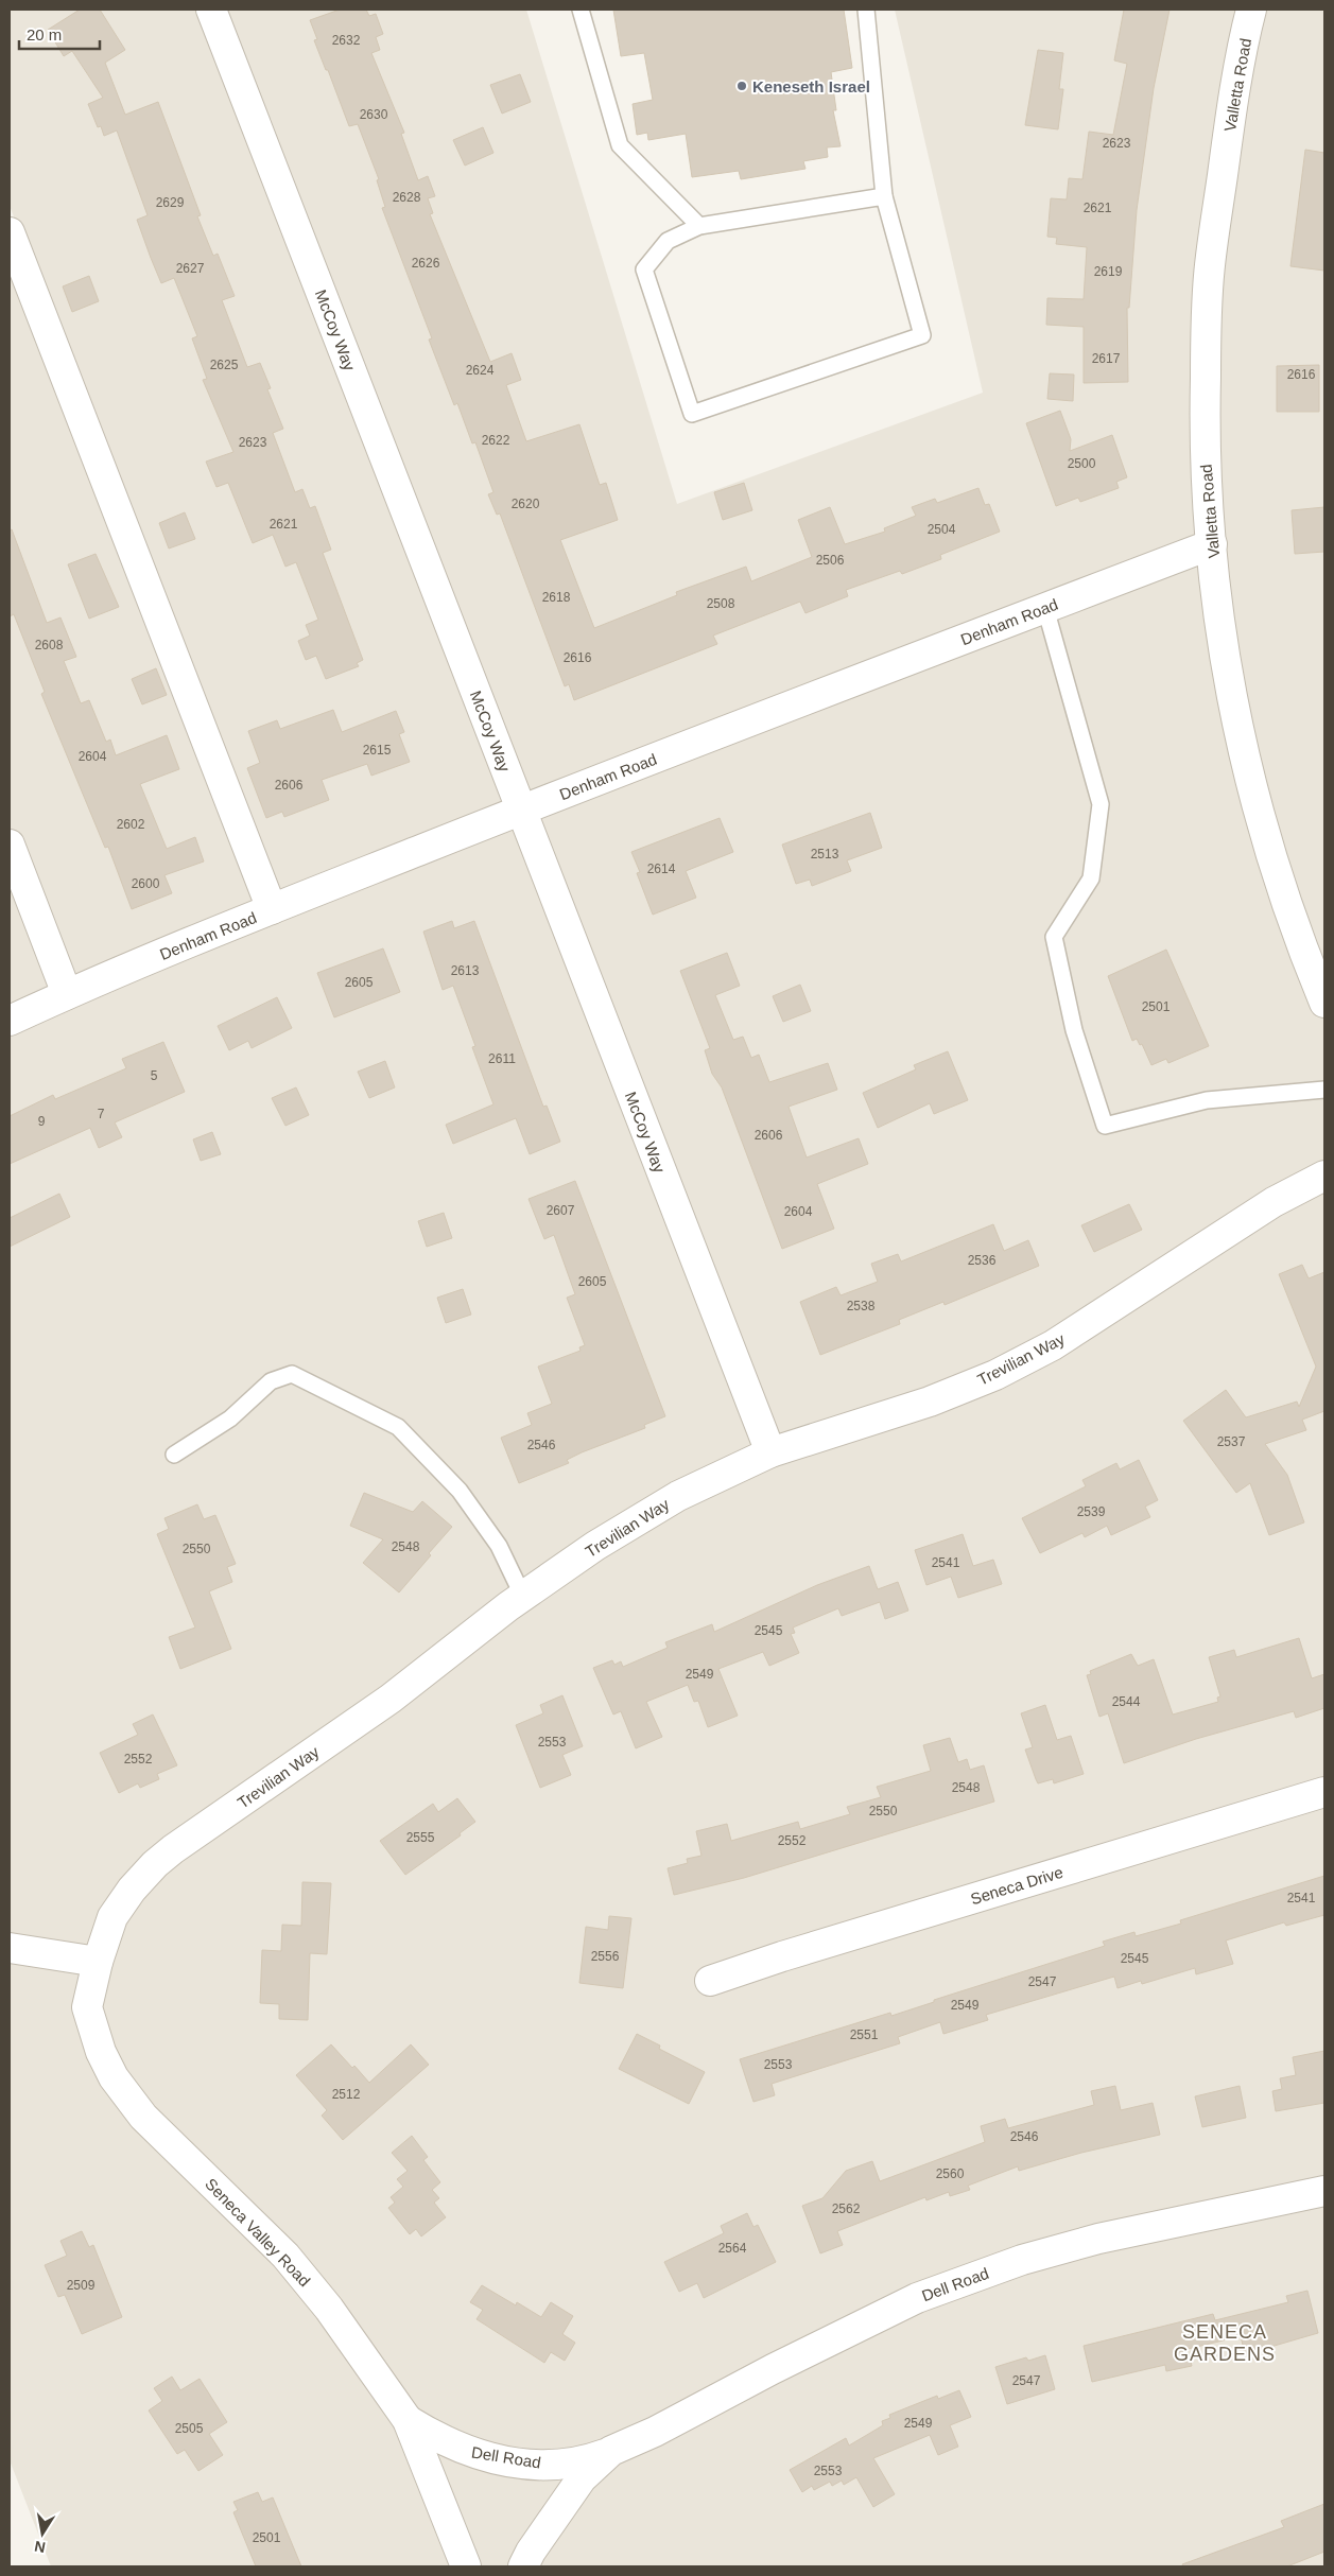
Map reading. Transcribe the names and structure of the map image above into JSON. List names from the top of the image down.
{
  "streets": {
    "street": [
      "Valletta Road",
      "McCoy Way",
      "Denham Road",
      "Trevilian Way",
      "Seneca Drive",
      "Seneca Valley Road",
      "Dell Road"
    ]
  },
  "crossings": [
    ["Valletta Road", "Denham Road"],
    ["McCoy Way", "Denham Road"],
    ["McCoy Way", "Trevilian Way"],
    ["Trevilian Way", "Seneca Valley Road"],
    ["Seneca Valley Road", "Dell Road"]
  ],
  "districts": ["SENECA GARDENS"],
  "places": ["Keneseth Israel"],
  "house_numbers": [
    "2632",
    "2630",
    "2623",
    "2628",
    "2629",
    "2621",
    "2626",
    "2627",
    "2619",
    "2617",
    "2625",
    "2624",
    "2616",
    "2622",
    "2623",
    "2500",
    "2620",
    "2621",
    "2504",
    "2506",
    "2618",
    "2508",
    "2608",
    "2616",
    "2615",
    "2604",
    "2606",
    "2602",
    "2513",
    "2614",
    "2600",
    "2613",
    "2605",
    "2501",
    "2611",
    "5",
    "7",
    "9",
    "2606",
    "2607",
    "2604",
    "2536",
    "2605",
    "2538",
    "2537",
    "2546",
    "2539",
    "2548",
    "2550",
    "2541",
    "2545",
    "2549",
    "2544",
    "2553",
    "2552",
    "2548",
    "2550",
    "2555",
    "2552",
    "2541",
    "2556",
    "2545",
    "2547",
    "2549",
    "2551",
    "2553",
    "2512",
    "2546",
    "2560",
    "2562",
    "2564",
    "2509",
    "2547",
    "2549",
    "2505",
    "2553",
    "2501"
  ],
  "scale_bar": "20 m",
  "north": "bottom"
}
